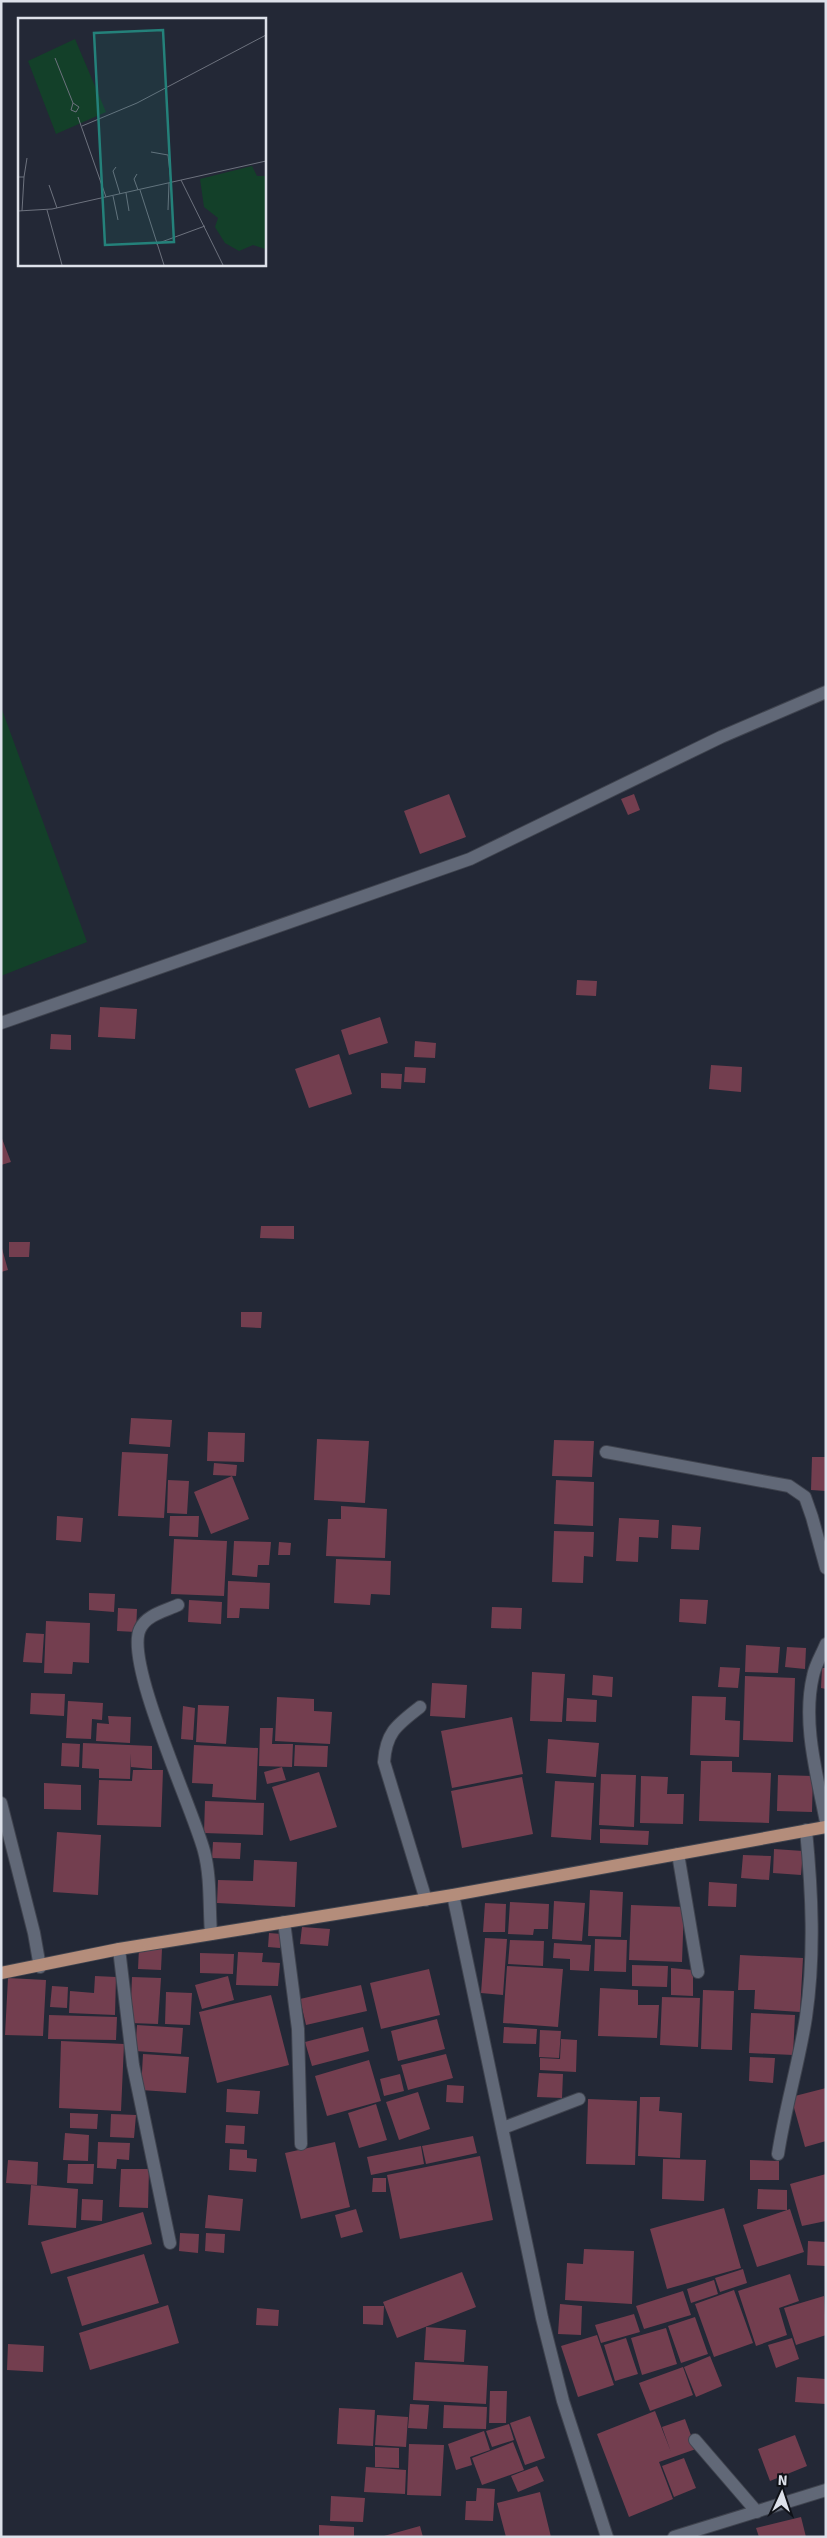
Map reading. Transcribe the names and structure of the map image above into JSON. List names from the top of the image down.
{
  "north": "top"
}
